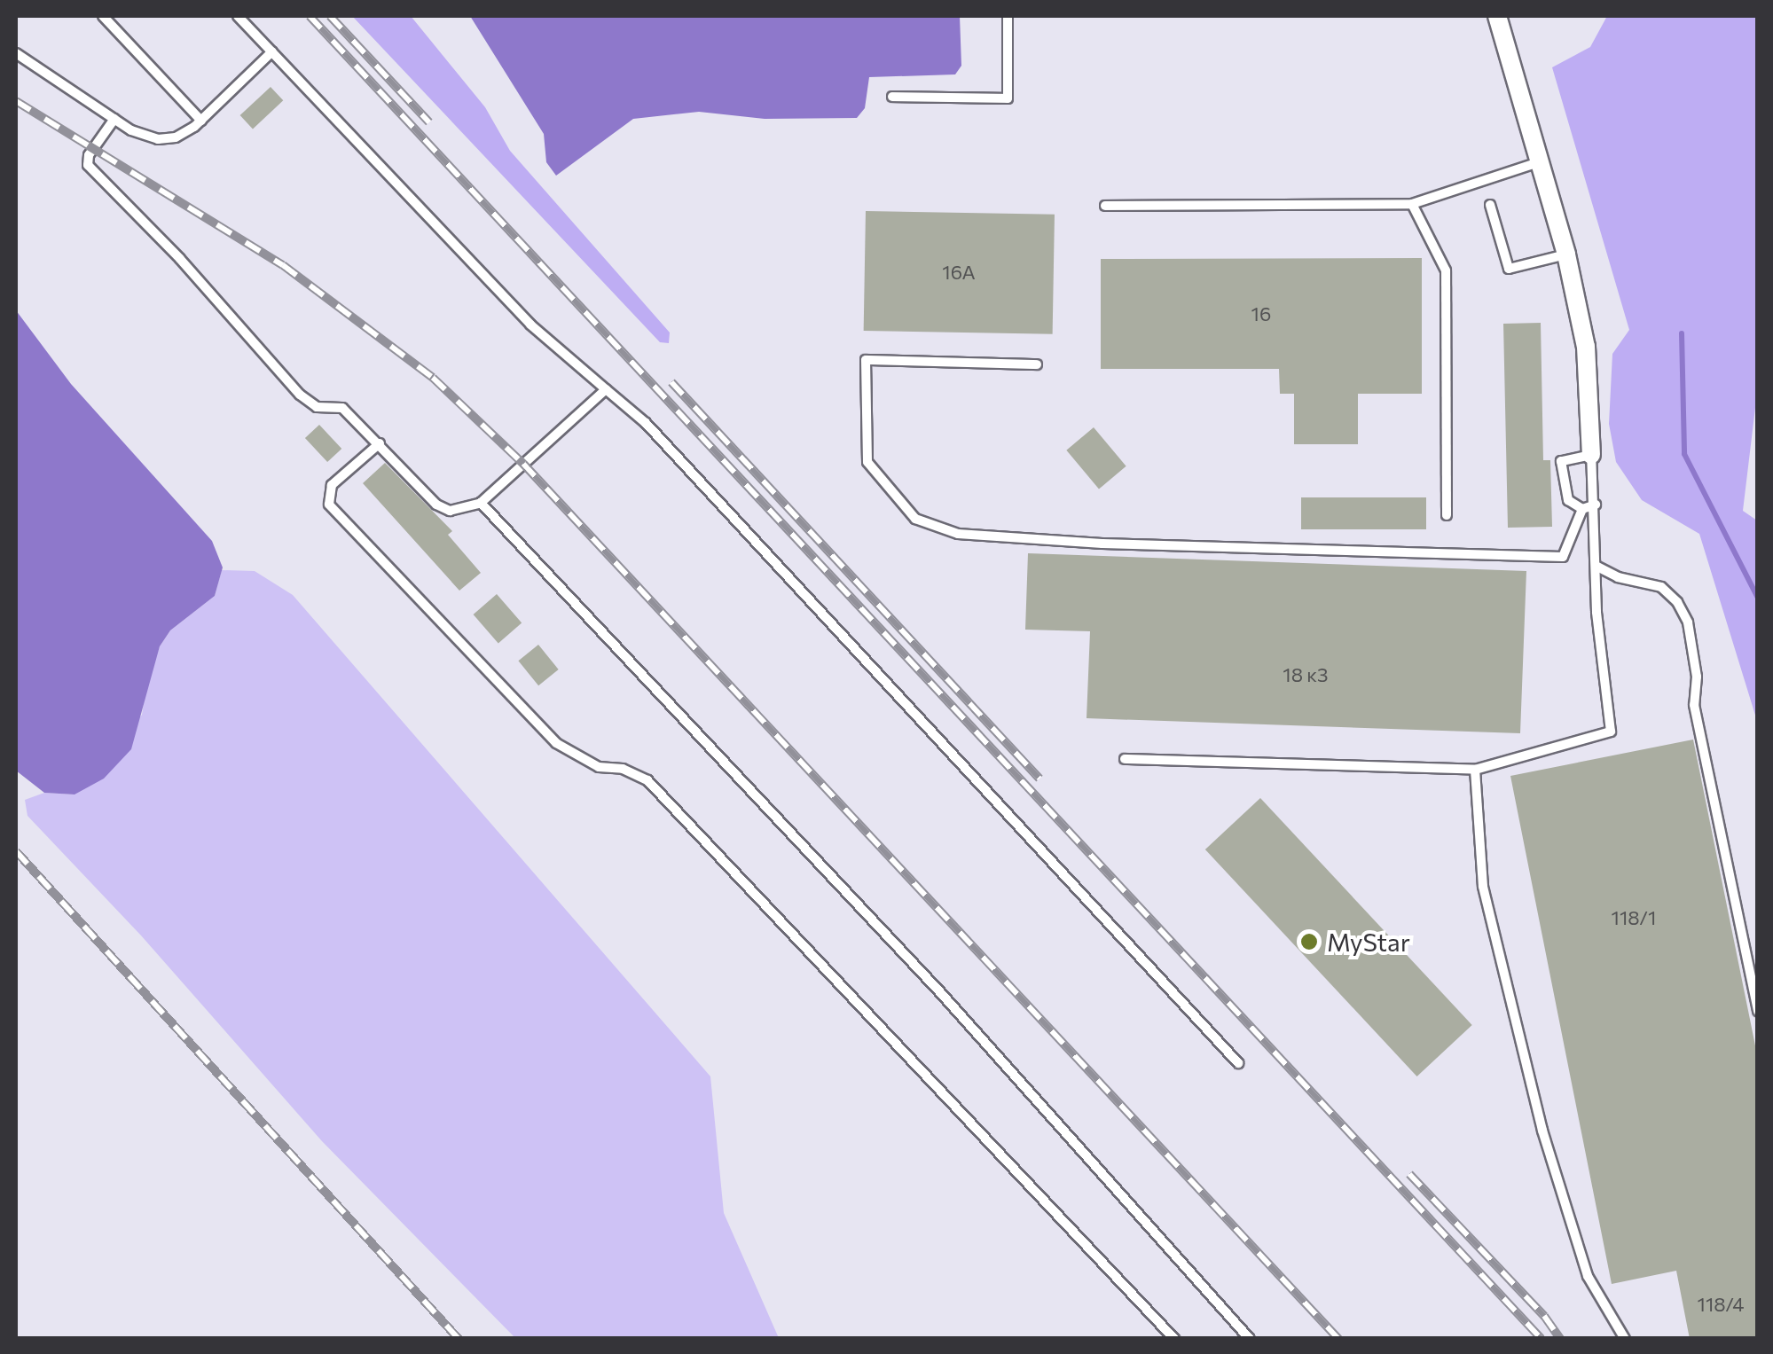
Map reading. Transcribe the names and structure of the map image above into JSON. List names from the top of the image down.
{
  "places": ["MyStar"],
  "house_numbers": [
    "16А",
    "16",
    "18 к3",
    "118/1",
    "118/4"
  ]
}
